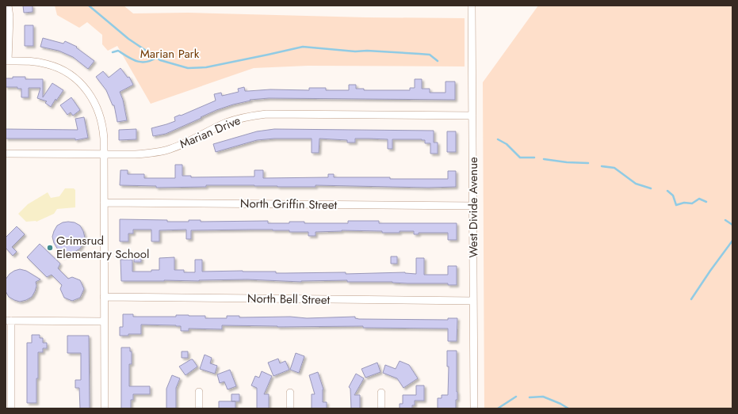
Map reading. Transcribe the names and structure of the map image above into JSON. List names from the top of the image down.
{
  "streets": {
    "street": [
      "Marian Drive",
      "North Griffin Street",
      "West Divide Avenue",
      "North Bell Street"
    ]
  },
  "crossings": [
    ["Marian Drive", "West Divide Avenue"],
    ["North Griffin Street", "West Divide Avenue"],
    ["West Divide Avenue", "North Bell Street"]
  ],
  "parks": ["Marian Park"],
  "places": ["Grimsrud Elementary School"]
}
